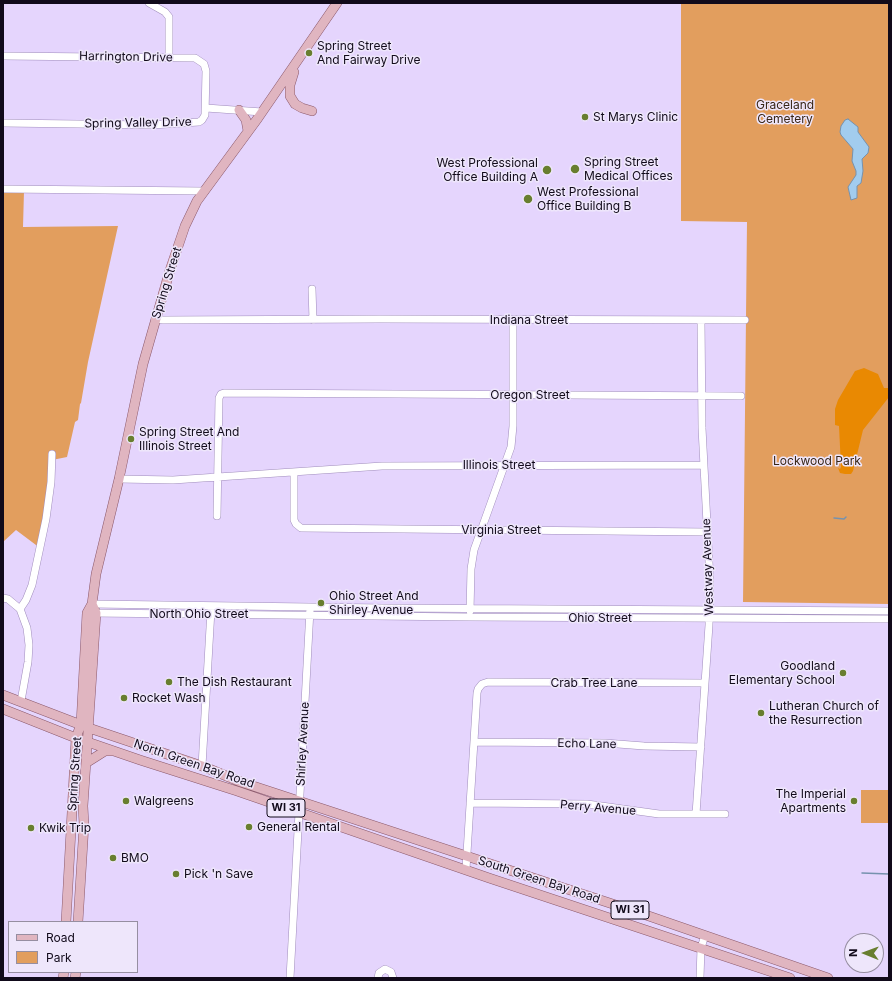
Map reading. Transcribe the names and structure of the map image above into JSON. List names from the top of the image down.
{
  "streets": {
    "main road": [
      "Spring Street",
      "North Green Bay Road",
      "WI 31",
      "South Green Bay Road"
    ],
    "street": [
      "Harrington Drive",
      "Spring Valley Drive",
      "Indiana Street",
      "Oregon Street",
      "Illinois Street",
      "Virginia Street",
      "Westway Avenue",
      "North Ohio Street",
      "Ohio Street",
      "Crab Tree Lane",
      "Shirley Avenue",
      "Echo Lane",
      "Perry Avenue"
    ]
  },
  "crossings": [
    ["Harrington Drive", "Spring Valley Drive"],
    ["Spring Valley Drive", "Spring Street"],
    ["Spring Street", "Indiana Street"],
    ["Spring Street", "Illinois Street"],
    ["Spring Street", "North Ohio Street"],
    ["Spring Street", "North Green Bay Road"],
    ["Indiana Street", "Westway Avenue"],
    ["Oregon Street", "Illinois Street"],
    ["Oregon Street", "Westway Avenue"],
    ["Illinois Street", "Virginia Street"],
    ["Illinois Street", "Westway Avenue"],
    ["Virginia Street", "Westway Avenue"],
    ["Westway Avenue", "Ohio Street"],
    ["Westway Avenue", "Crab Tree Lane"],
    ["Westway Avenue", "Echo Lane"],
    ["Westway Avenue", "Perry Avenue"],
    ["North Ohio Street", "Ohio Street"],
    ["North Ohio Street", "Shirley Avenue"],
    ["Ohio Street", "Shirley Avenue"],
    ["Crab Tree Lane", "Echo Lane"],
    ["Shirley Avenue", "North Green Bay Road"],
    ["North Green Bay Road", "South Green Bay Road"]
  ],
  "parks": ["Graceland Cemetery", "Lockwood Park"],
  "places": [
    "Spring Street And Fairway Drive",
    "St Marys Clinic",
    "Spring Street Medical Offices",
    "West Professional Office Building A",
    "West Professional Office Building B",
    "Spring Street And Illinois Street",
    "Ohio Street And Shirley Avenue",
    "Goodland Elementary School",
    "The Dish Restaurant",
    "Rocket Wash",
    "Lutheran Church of the Resurrection",
    "Walgreens",
    "The Imperial Apartments",
    "General Rental",
    "Kwik Trip",
    "BMO",
    "Pick 'n Save"
  ],
  "legend": ["Road", "Park"],
  "north": "left"
}
